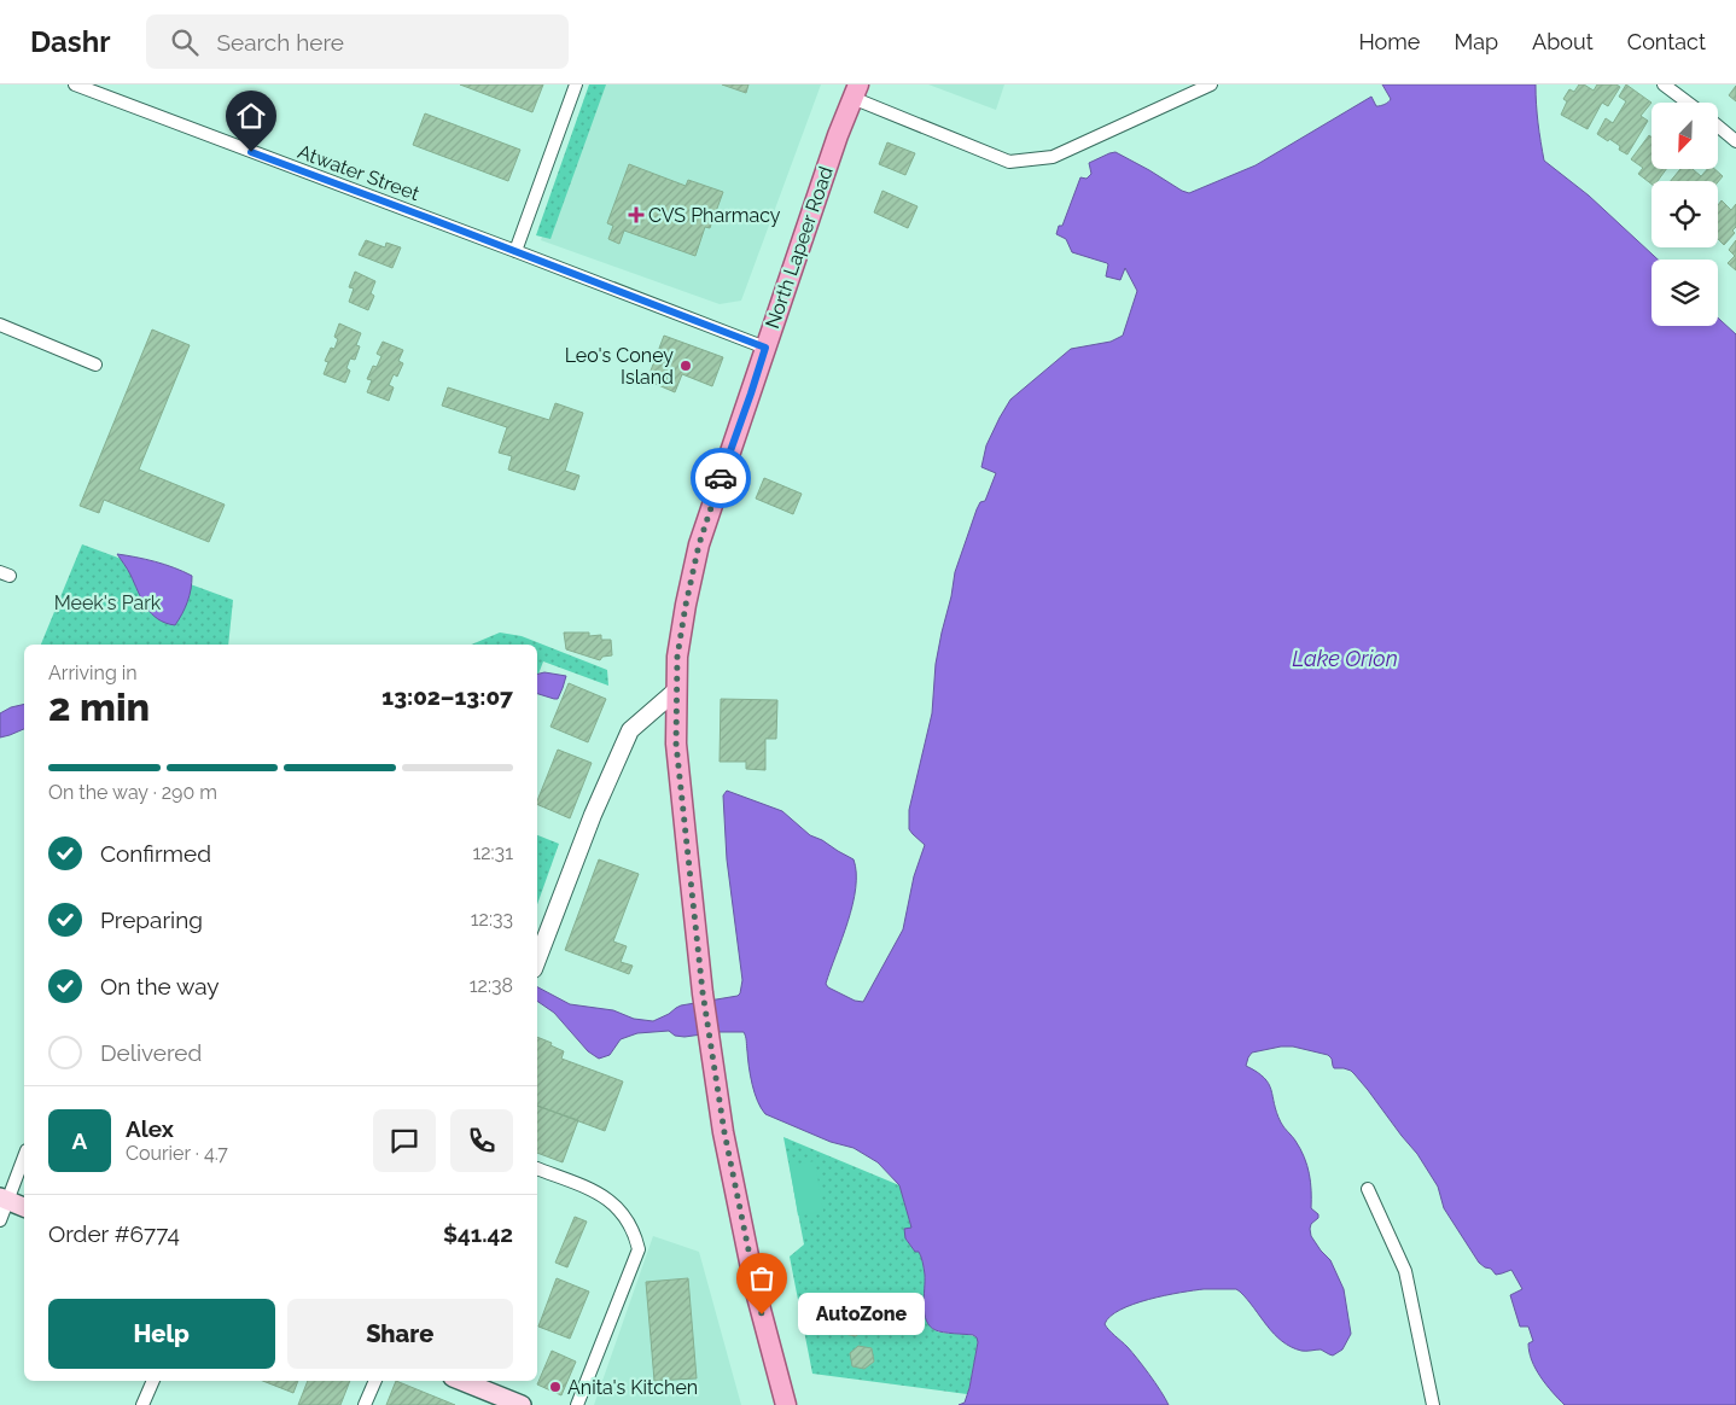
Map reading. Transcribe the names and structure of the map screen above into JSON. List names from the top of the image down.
{
  "streets": {
    "main road": ["North Lapeer Road"],
    "street": ["Atwater Street"]
  },
  "crossings": [
    ["Atwater Street", "North Lapeer Road"]
  ],
  "water": ["Lake Orion"],
  "parks": ["Meek's Park"],
  "places": {
    "health": ["CVS Pharmacy"],
    "other": ["Leo's Coney Island", "AutoZone", "Anita's Kitchen"]
  },
  "north": "bottom left",
  "page": {
    "header": "Dashr",
    "search": "Search here",
    "nav": [
      "Home",
      "Map",
      "About",
      "Contact"
    ],
    "heading": ["2 min", "Arriving in", "13:02–13:07"],
    "panel": [
      "Alex",
      "Courier · 4.7",
      "Order #6774",
      "$41.42"
    ],
    "bar": "On the way · 290 m",
    "list": [
      ["Confirmed", "12:31"],
      ["Preparing", "12:33"],
      ["On the way", "12:38"],
      "Delivered"
    ],
    "round": "A",
    "buttons": ["Help", "Share"],
    "bubble": "AutoZone"
  }
}
